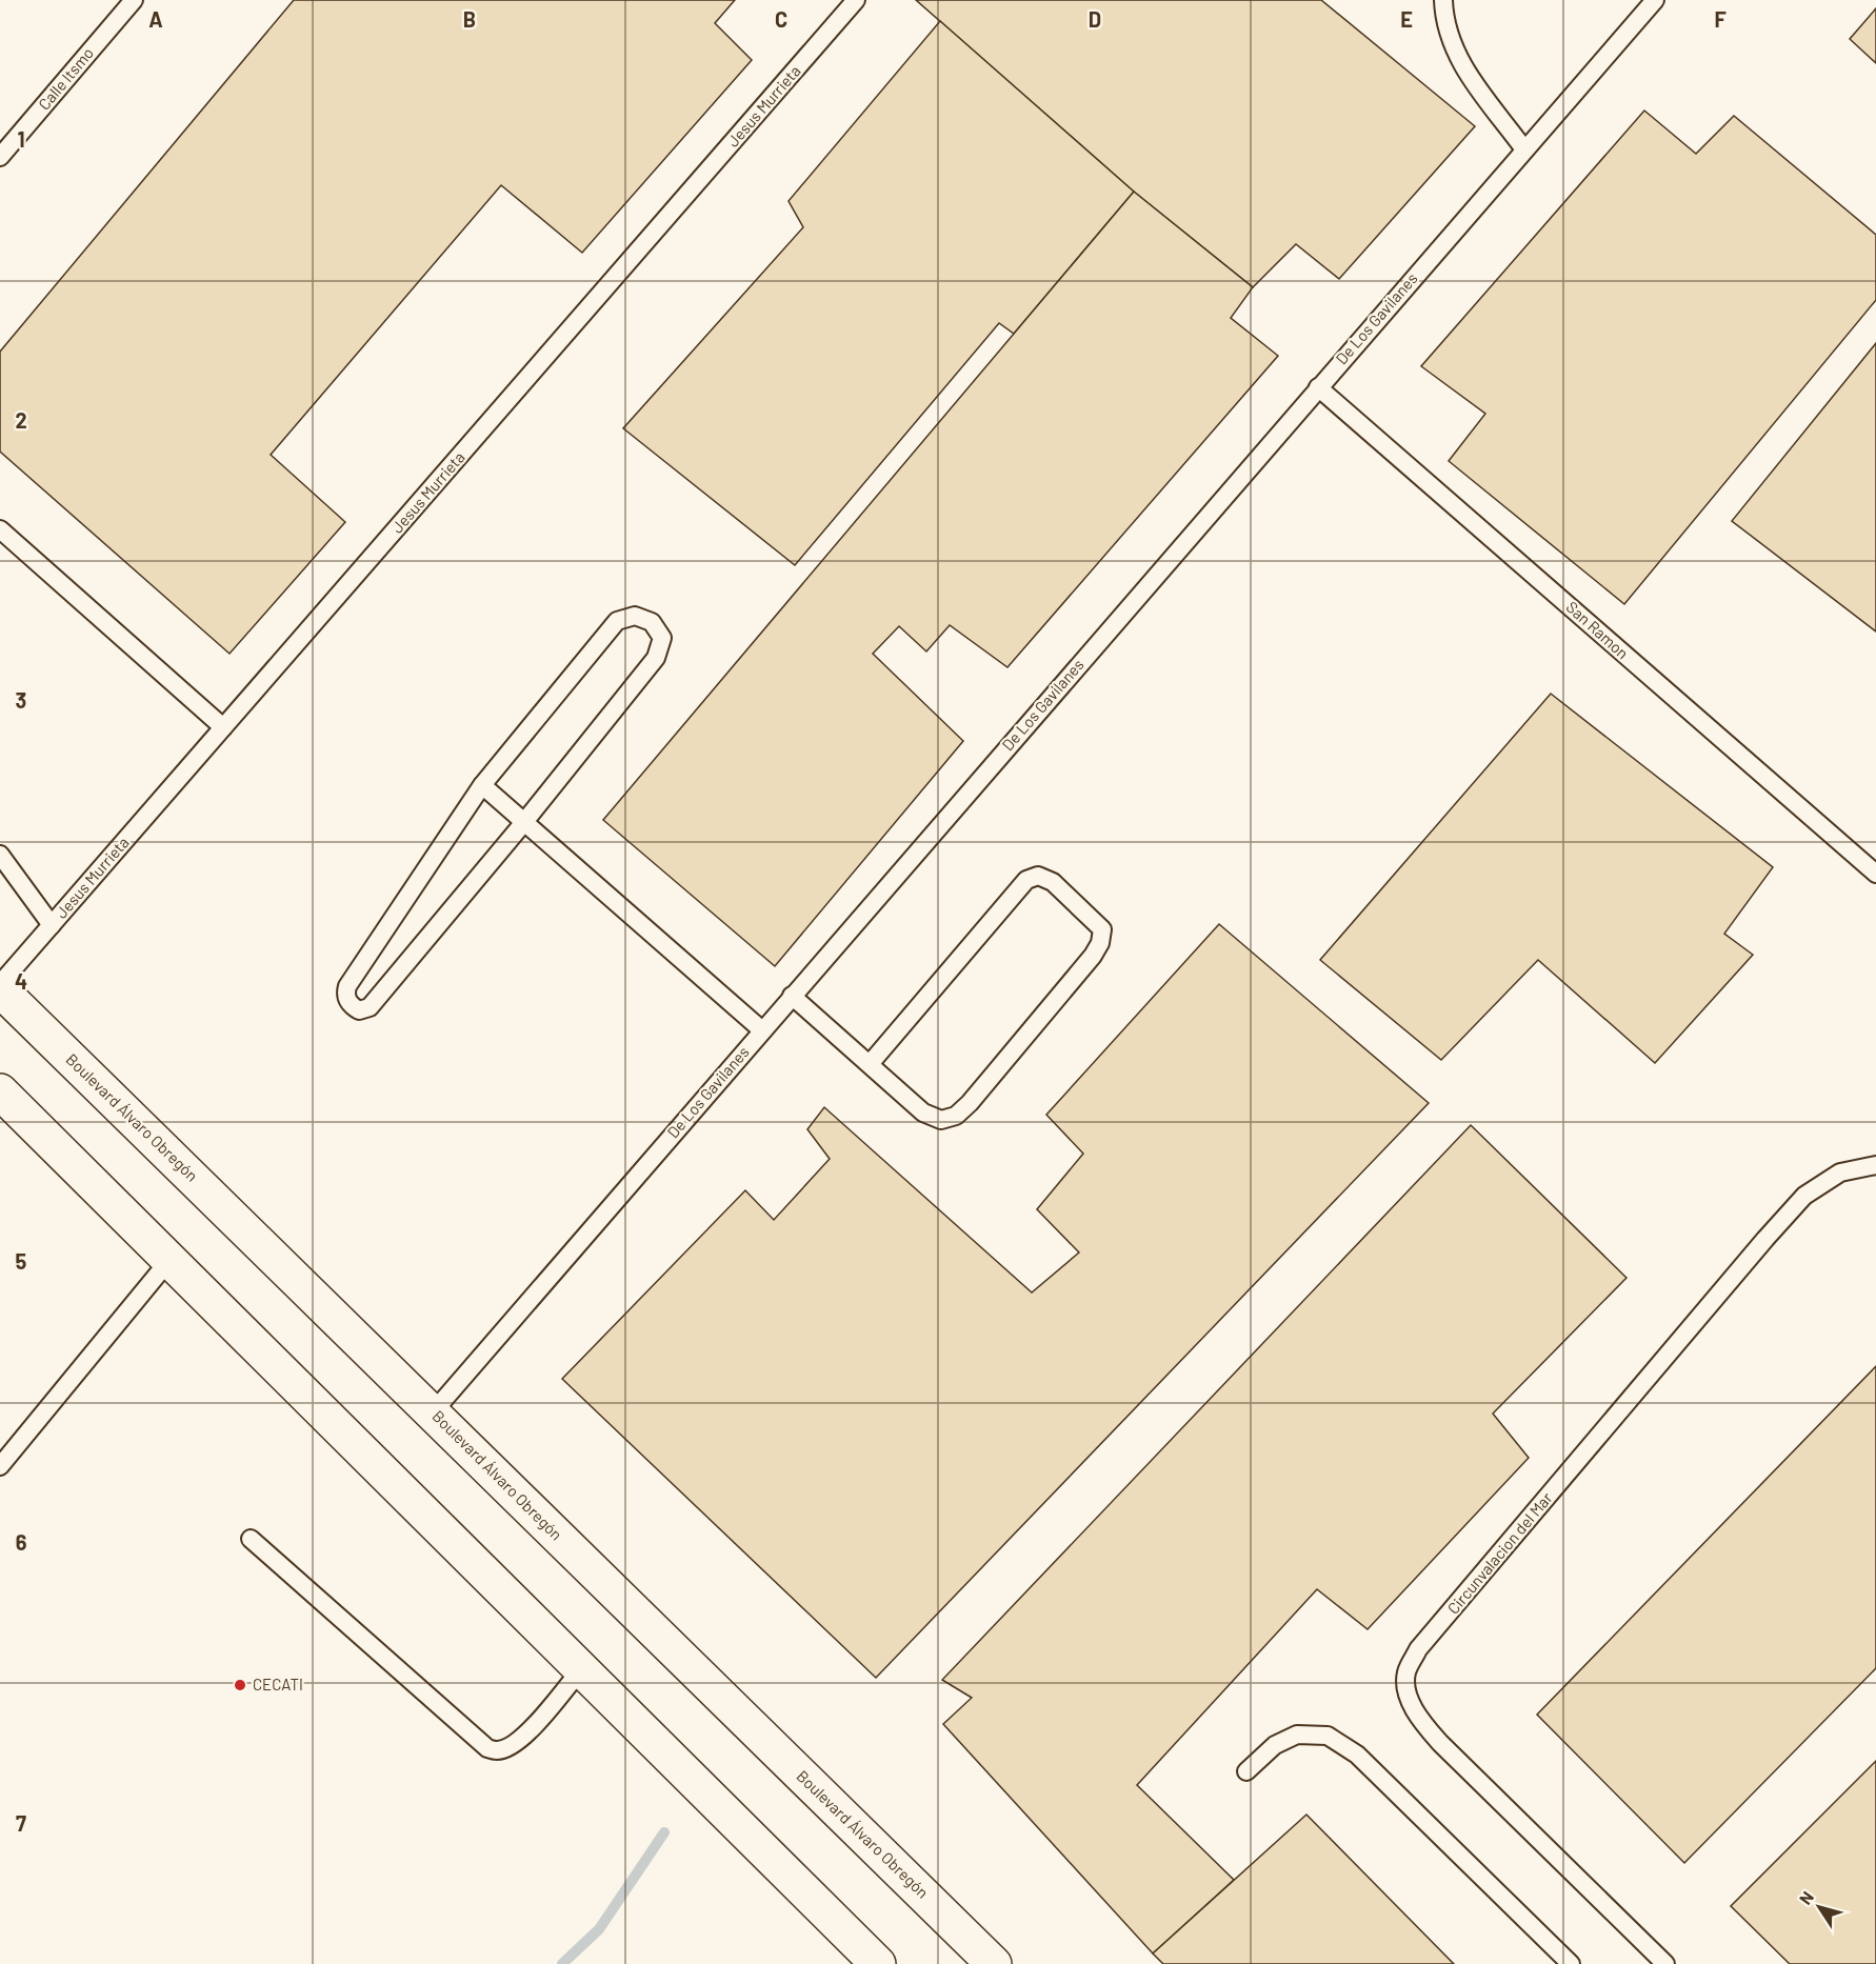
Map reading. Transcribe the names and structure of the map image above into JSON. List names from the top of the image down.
{
  "streets": {
    "highway": ["Boulevard Álvaro Obregón"],
    "lane": [
      "Calle Itsmo",
      "Jesus Murrieta",
      "De Los Gavilanes",
      "San Ramon",
      "Circunvalacion del Mar"
    ]
  },
  "crossings": [
    ["Jesus Murrieta", "Boulevard Álvaro Obregón"],
    ["De Los Gavilanes", "San Ramon"],
    ["De Los Gavilanes", "Boulevard Álvaro Obregón"]
  ],
  "places": ["CECATI"],
  "north": "top left",
  "grid": {
    "columns": [
      "A",
      "B",
      "C",
      "D",
      "E",
      "F"
    ],
    "rows": [
      "1",
      "2",
      "3",
      "4",
      "5",
      "6",
      "7"
    ]
  }
}
